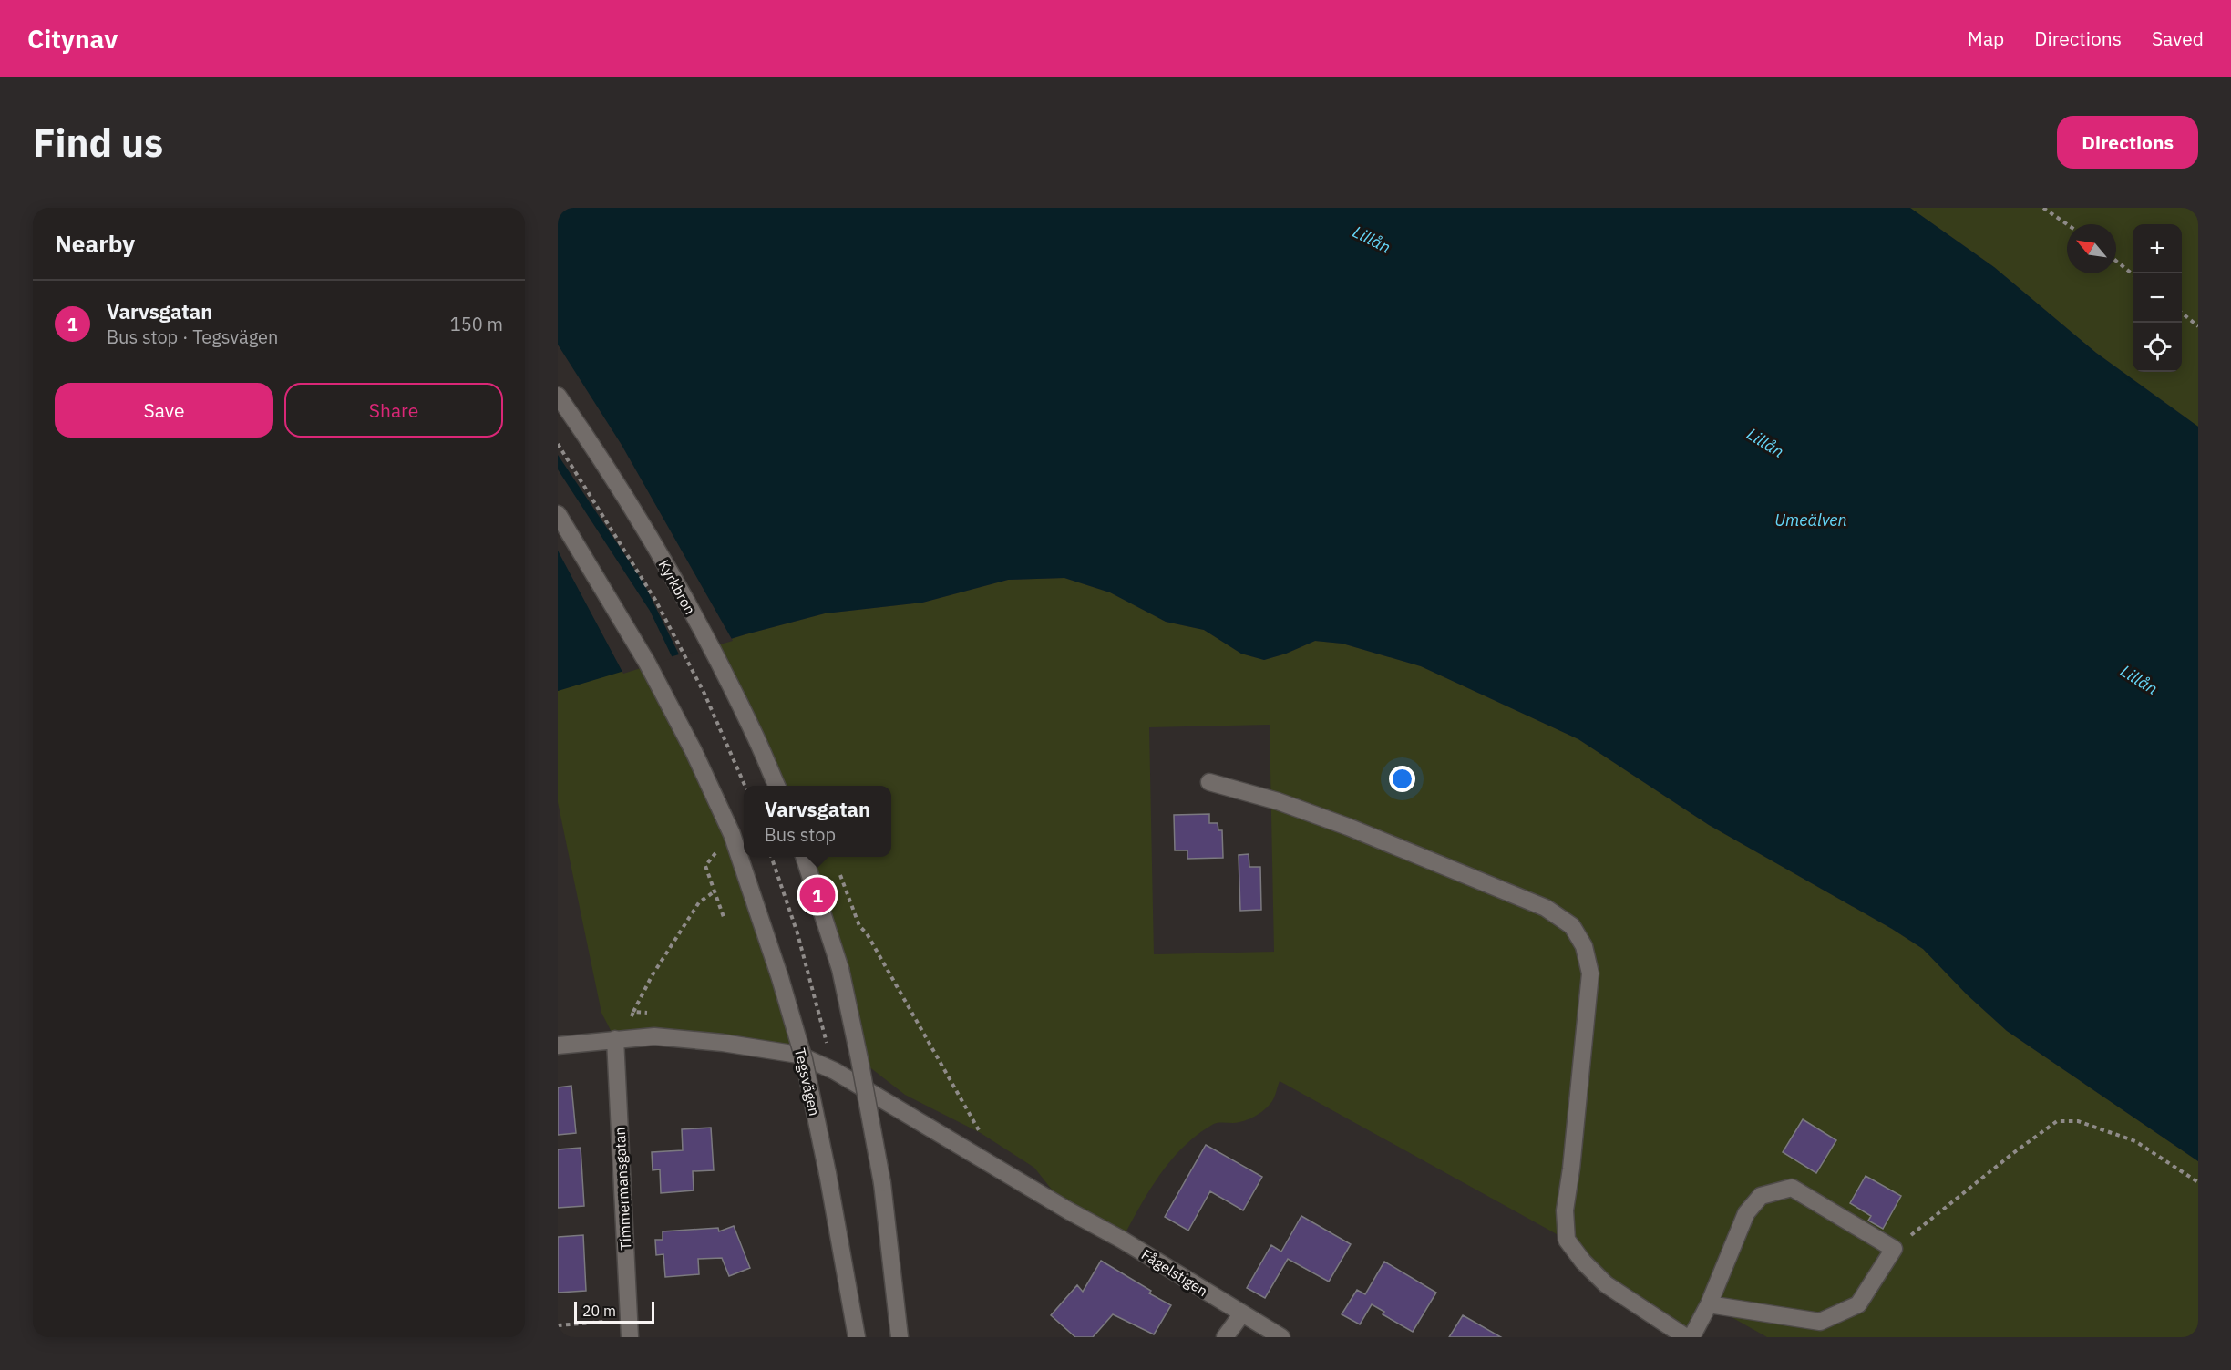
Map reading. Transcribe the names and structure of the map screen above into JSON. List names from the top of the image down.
{
  "streets": {
    "street": [
      "Kyrkbron",
      "Tegsvägen",
      "Timmermansgatan",
      "Fågelstigen"
    ]
  },
  "crossings": [
    ["Timmermansgatan", "Fågelstigen"]
  ],
  "water": ["Lillån", "Umeälven"],
  "scale_bar": "20 m",
  "north": "top left",
  "page": {
    "header": "Citynav",
    "nav": ["Map", "Directions", "Saved"],
    "buttons": [
      "Directions",
      ["Save", "Share"]
    ],
    "title": "Find us",
    "heading": "Nearby",
    "map_buttons": ["+", "−"],
    "list": [
      {
        "mark": "1",
        "name": "Varvsgatan",
        "note": "Bus stop · Tegsvägen",
        "value": "150 m"
      }
    ],
    "popup": ["Varvsgatan", "Bus stop"],
    "pins": "1",
    "scale": "20 m"
  }
}
